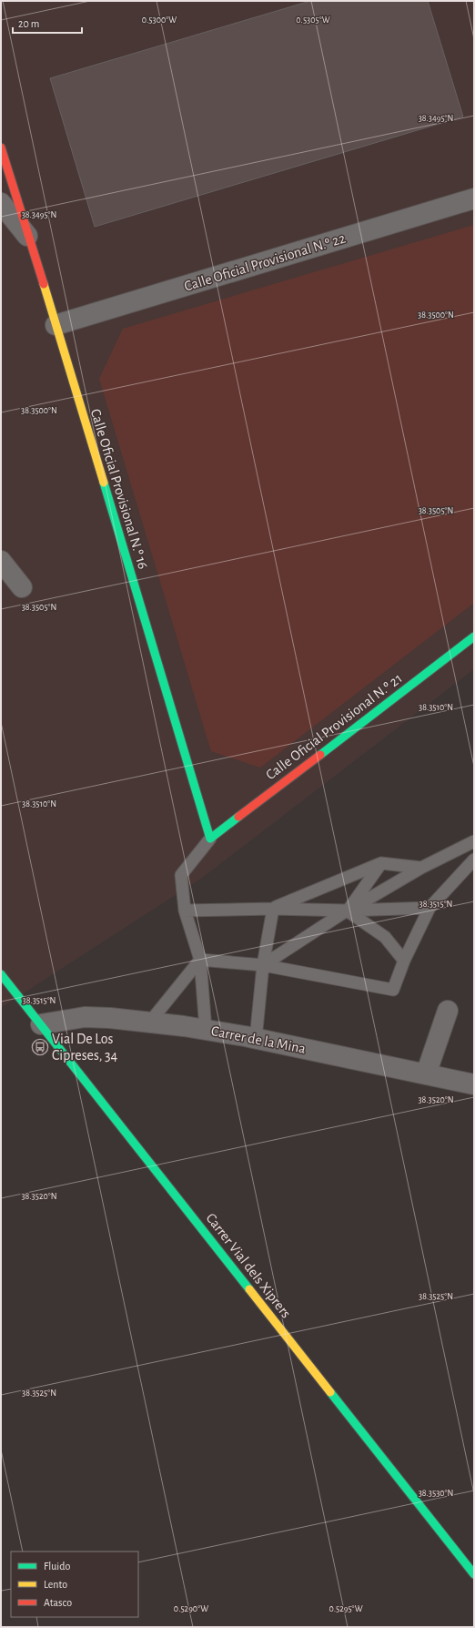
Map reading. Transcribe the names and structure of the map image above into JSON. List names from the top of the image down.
{
  "streets": {
    "street": [
      "Calle Oficial Provisional N.º 22",
      "Calle Oficial Provisional N.º 16",
      "Calle Oficial Provisional N.º 21",
      "Carrer de la Mina",
      "Carrer Vial dels Xiprers"
    ]
  },
  "crossings": [
    ["Calle Oficial Provisional N.º 22", "Calle Oficial Provisional N.º 16"],
    ["Calle Oficial Provisional N.º 16", "Calle Oficial Provisional N.º 21"],
    ["Carrer de la Mina", "Carrer Vial dels Xiprers"]
  ],
  "places": {
    "bus stop": ["Vial De Los Cipreses, 34"]
  },
  "legend": ["Fluido", "Lento", "Atasco"],
  "scale_bar": "20 m",
  "coordinates": [
    "0.5300°W",
    "0.5305°W",
    "38.3495°N",
    "38.3500°N",
    "38.3505°N",
    "38.3510°N",
    "38.3515°N",
    "38.3520°N",
    "38.3525°N",
    "38.3530°N",
    "0.5290°W",
    "0.5295°W"
  ]
}
